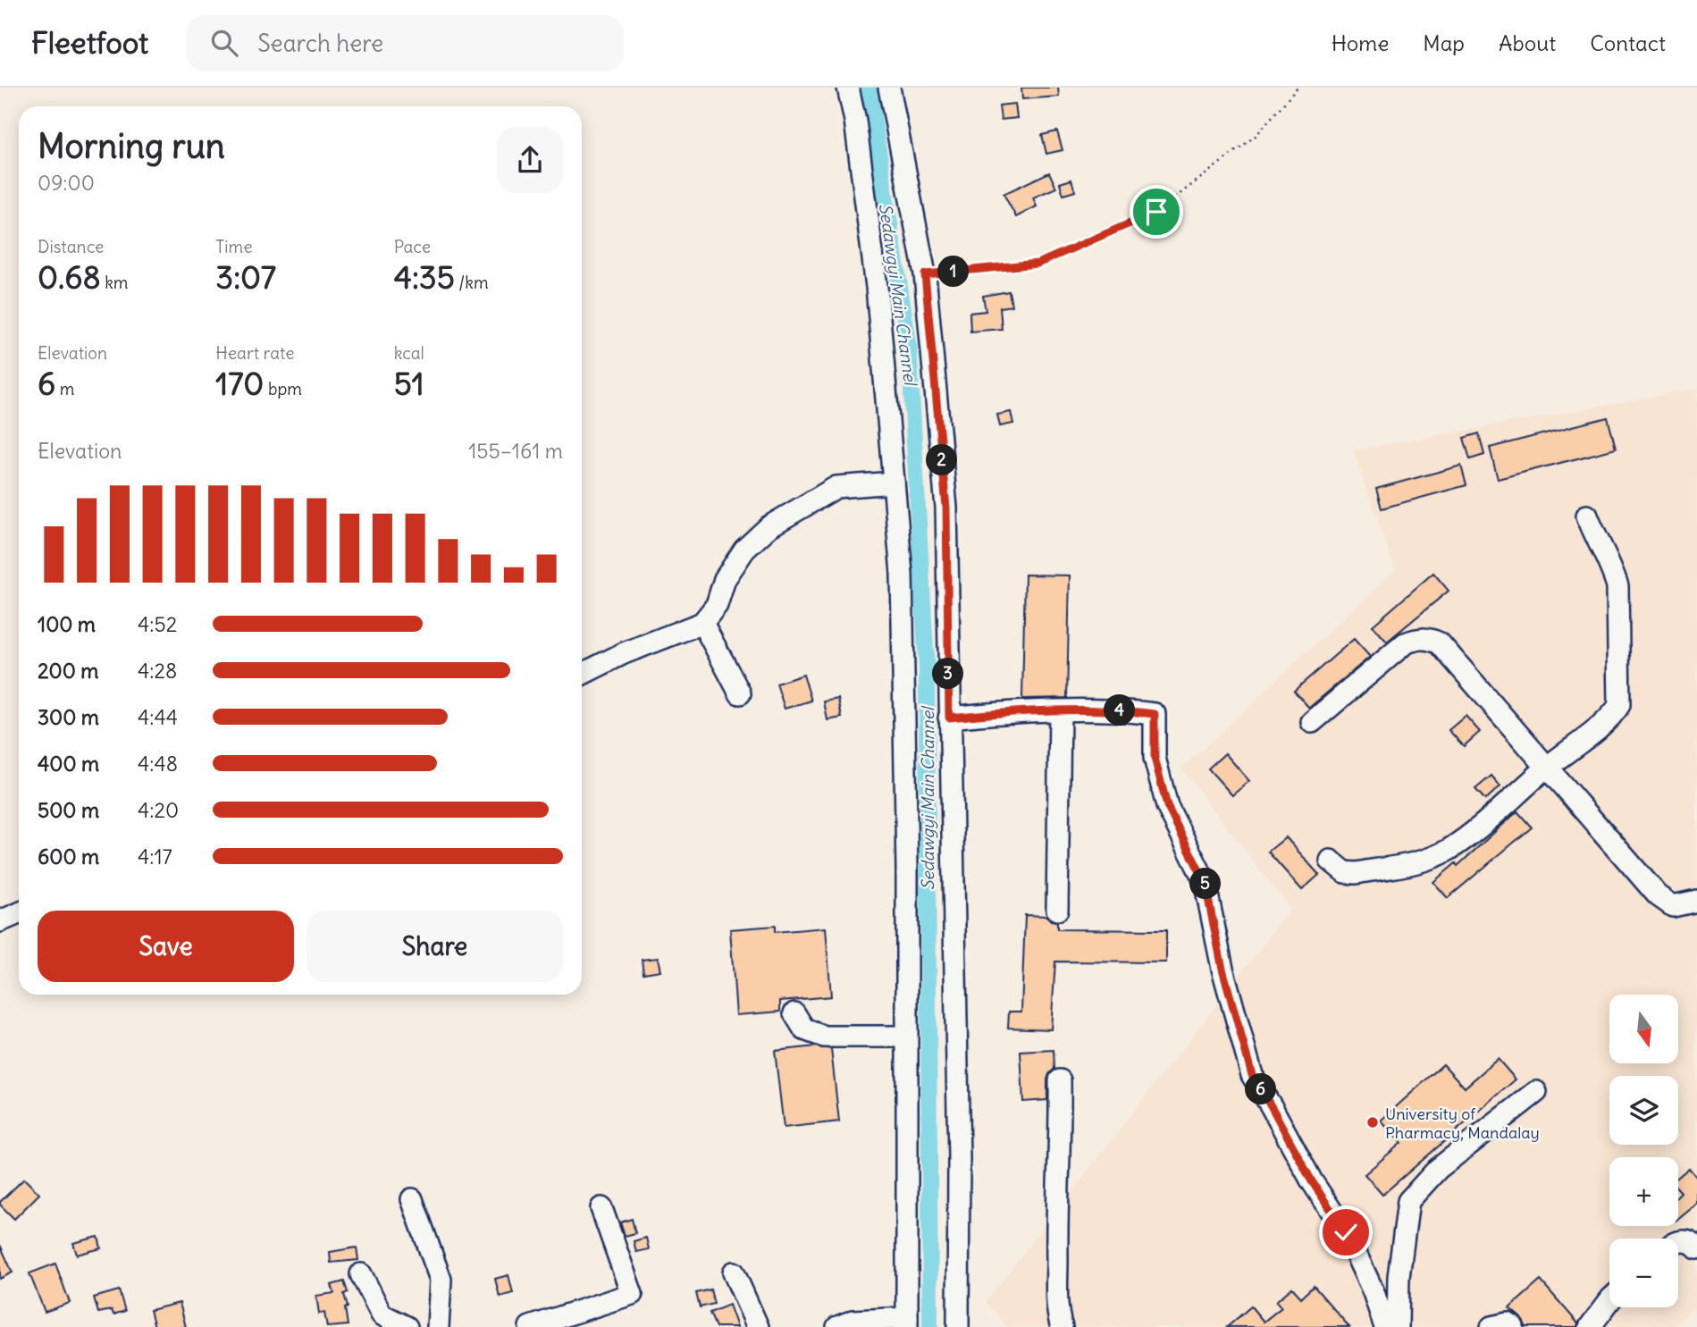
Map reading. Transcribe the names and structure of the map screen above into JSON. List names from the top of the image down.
{
  "water": ["Sedawgyi Main Channel"],
  "places": ["University of Pharmacy, Mandalay"],
  "north": "bottom",
  "page": {
    "header": "Fleetfoot",
    "search": "Search here",
    "nav": [
      "Home",
      "Map",
      "About",
      "Contact"
    ],
    "heading": ["Morning run", "09:00"],
    "stats": [
      ["Distance", "0.68 km"],
      ["Time", "3:07"],
      ["Pace", "4:35 /km"],
      ["Elevation", "6 m"],
      ["Heart rate", "170 bpm"],
      ["kcal", "51"]
    ],
    "pins": [
      "1",
      "2",
      "3",
      "4",
      "5",
      "6"
    ],
    "chart": ["Elevation", "155–161 m"],
    "list": [
      {
        "name": "100 m",
        "note": "4:52"
      },
      {
        "name": "200 m",
        "note": "4:28"
      },
      {
        "name": "300 m",
        "note": "4:44"
      },
      {
        "name": "400 m",
        "note": "4:48"
      },
      {
        "name": "500 m",
        "note": "4:20"
      },
      {
        "name": "600 m",
        "note": "4:17"
      }
    ],
    "buttons": ["Save", "Share"],
    "map_buttons": ["+", "−"]
  }
}
